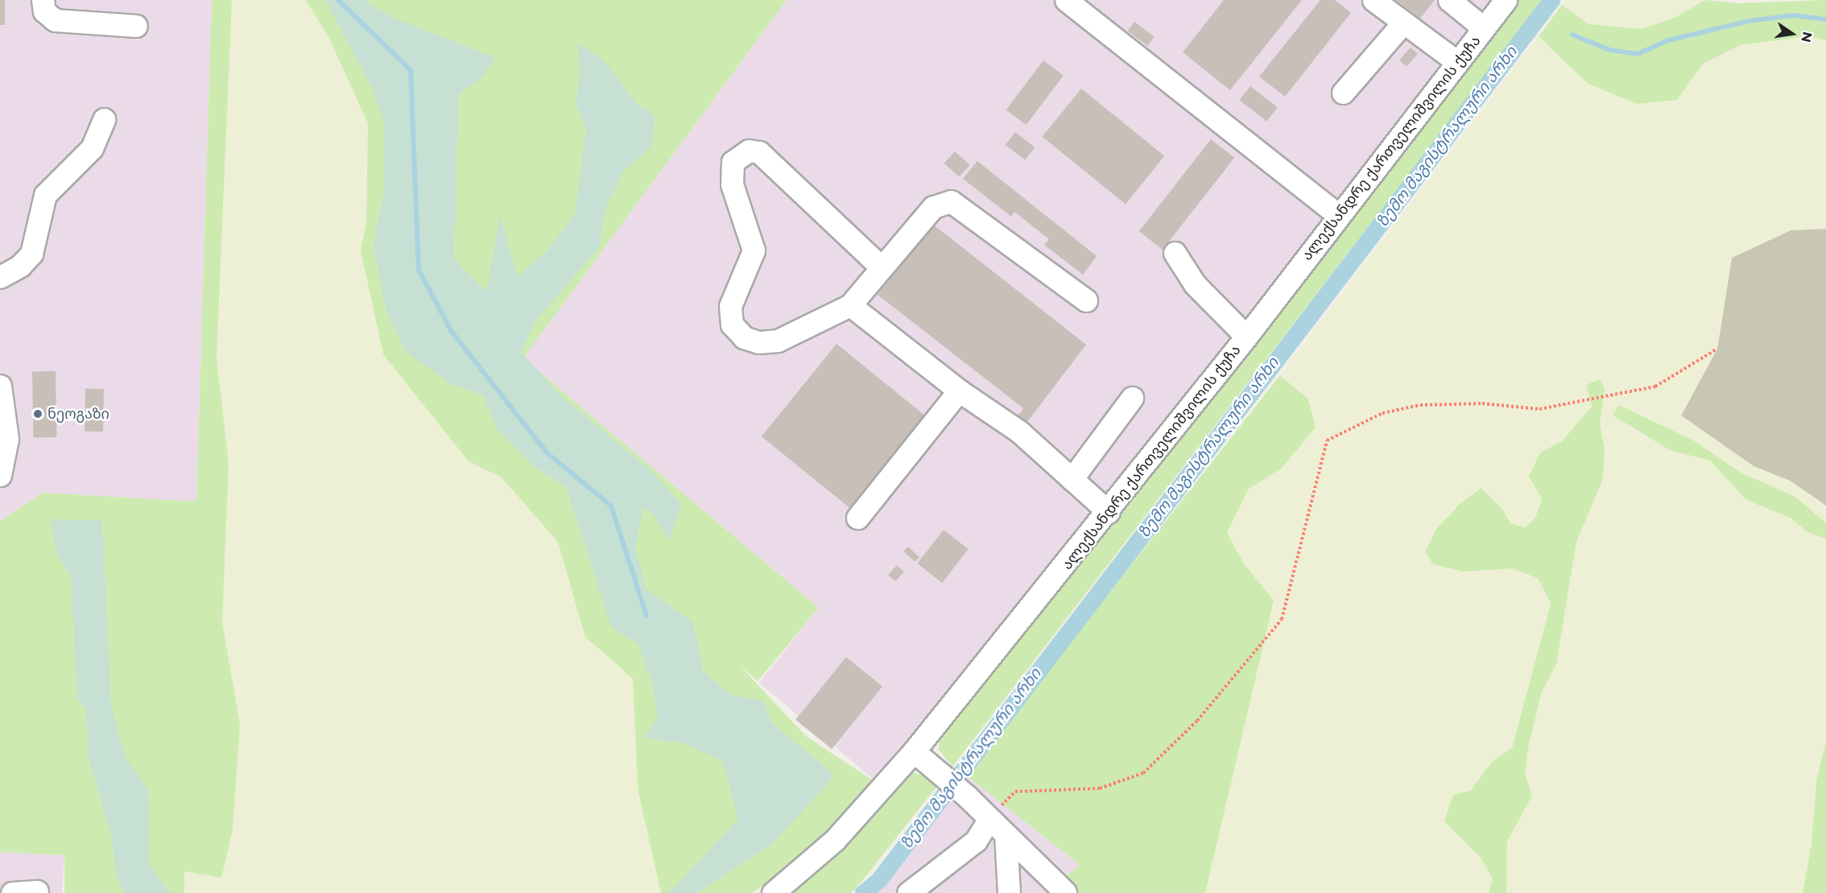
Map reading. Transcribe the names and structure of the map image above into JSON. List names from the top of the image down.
{
  "streets": {
    "street": ["ალექსანდრე ქართველიშვილის ქუჩა"]
  },
  "water": ["ზემო მაგისტრალური არხი"],
  "places": ["ნეოგაზი"],
  "north": "right"
}
